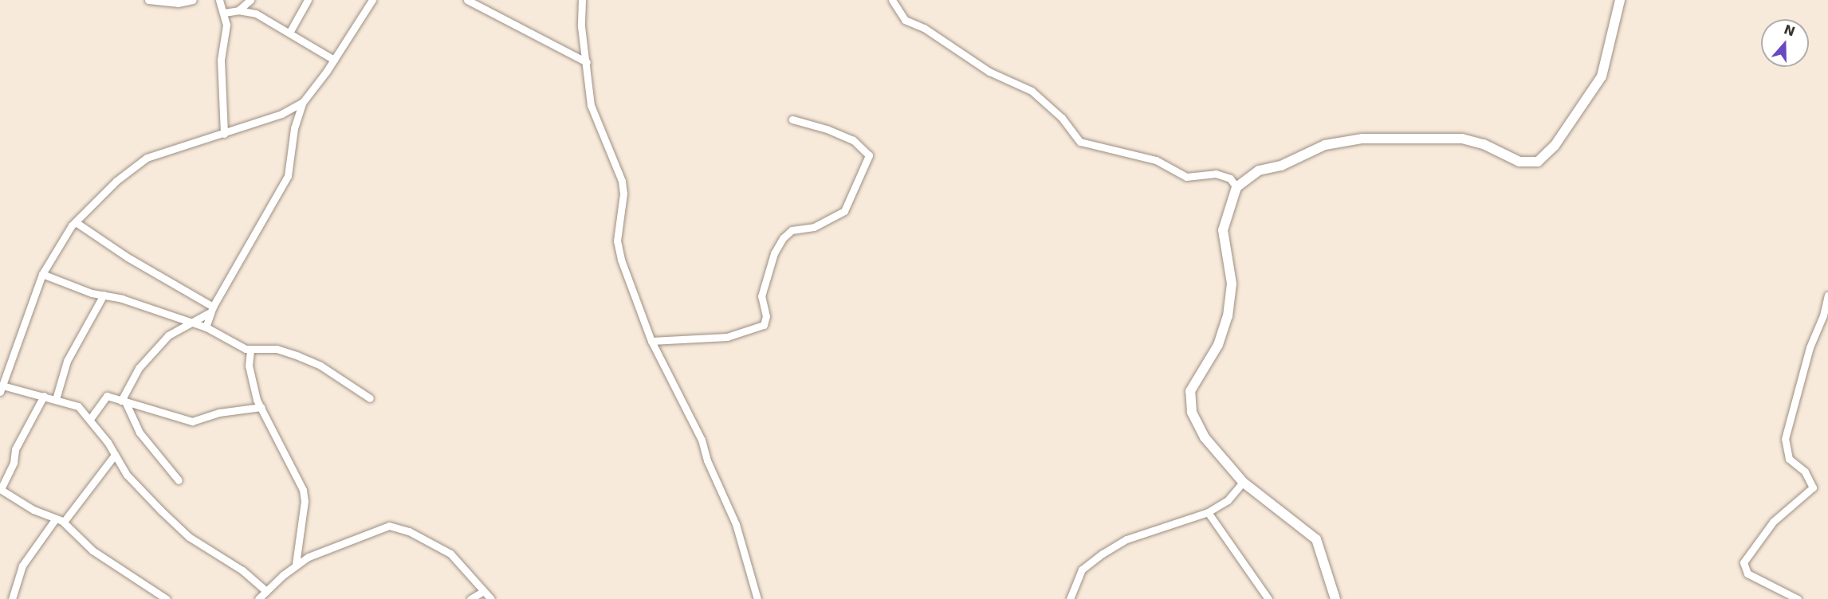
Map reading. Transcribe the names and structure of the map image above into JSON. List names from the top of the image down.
{
  "north": "top"
}
